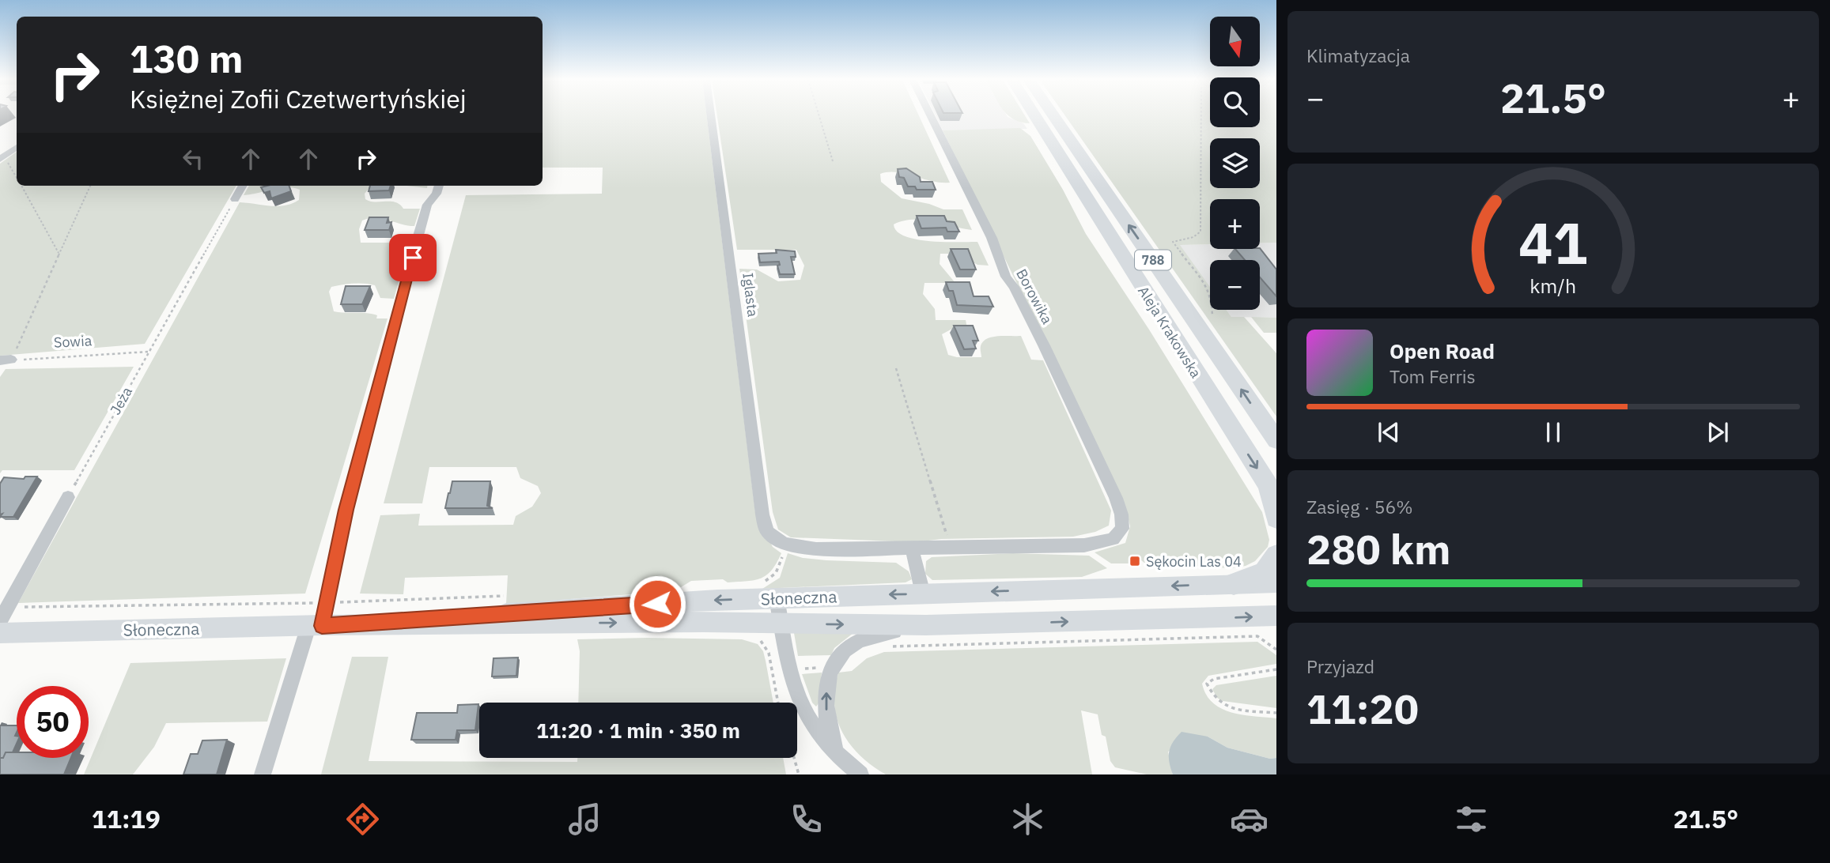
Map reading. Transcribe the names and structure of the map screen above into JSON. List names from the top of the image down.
{
  "streets": {
    "main road": ["788", "Aleja Krakowska", "Słoneczna"],
    "street": ["Iglasta", "Borowika"],
    "path": ["Sowia", "Jeża"]
  },
  "crossings": [
    ["Sowia", "Jeża"]
  ],
  "places": {
    "transit": ["Sękocin Las 04"]
  },
  "north": "bottom",
  "page": {
    "tile": [
      "Klimatyzacja",
      ["Zasięg · 56%", "280 km"],
      ["Przyjazd", "11:20"]
    ],
    "map_buttons": ["+", "−"],
    "turn": ["130 m", "Księżnej Zofii Czetwertyńskiej"],
    "heat": ["−", "21.5°", "+"],
    "song": ["Open Road", "Tom Ferris"],
    "limit": "50",
    "trip": "11:20 · 1 min · 350 m",
    "tabs": ["11:19", "21.5°"],
    "gauge": ["41", "km/h"]
  }
}
